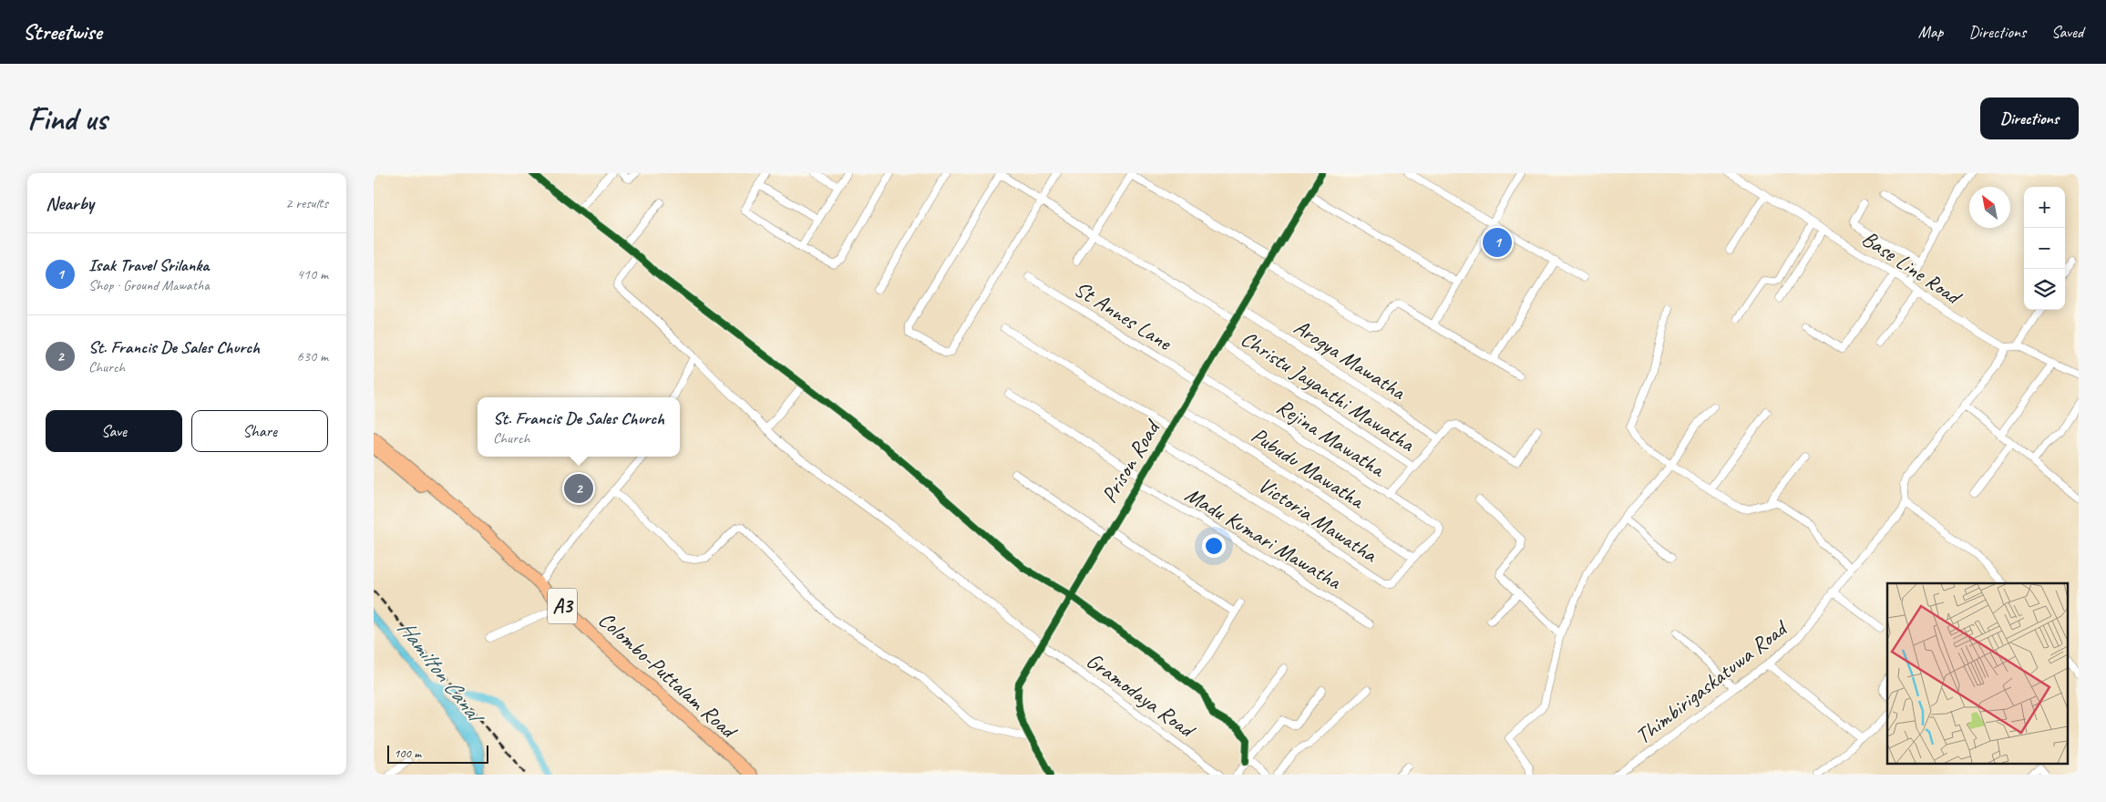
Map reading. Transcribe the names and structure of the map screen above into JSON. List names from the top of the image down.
{
  "streets": {
    "highway": ["A3", "Colombo-Puttalam Road"],
    "street": [
      "Base Line Road",
      "St Annes Lane",
      "Arogya Mawatha",
      "Christu Jayanthi Mawatha",
      "Rejina Mawatha",
      "Prison Road",
      "Pubudu Mawatha",
      "Victoria Mawatha",
      "Madu Kumari Mawatha",
      "Thimbirigaskatuwa Road",
      "Gramodaya Road"
    ]
  },
  "crossings": [
    ["St Annes Lane", "Rejina Mawatha"],
    ["St Annes Lane", "Prison Road"],
    ["Arogya Mawatha", "Prison Road"],
    ["Christu Jayanthi Mawatha", "Prison Road"],
    ["Rejina Mawatha", "Prison Road"],
    ["Rejina Mawatha", "Victoria Mawatha"],
    ["Prison Road", "Pubudu Mawatha"],
    ["Prison Road", "Victoria Mawatha"],
    ["Prison Road", "Madu Kumari Mawatha"],
    ["Prison Road", "Gramodaya Road"],
    ["Pubudu Mawatha", "Victoria Mawatha"]
  ],
  "water": ["Hamilton Canal"],
  "scale_bar": "100 m",
  "north": "top left",
  "page": {
    "header": "Streetwise",
    "nav": ["Map", "Directions", "Saved"],
    "buttons": [
      "Directions",
      ["Save", "Share"]
    ],
    "title": "Find us",
    "heading": ["Nearby", "2 results"],
    "map_buttons": ["+", "−"],
    "pins": ["1", "2"],
    "list": [
      {
        "mark": "1",
        "name": "Isak Travel Srilanka",
        "note": "Shop · Ground Mawatha",
        "value": "410 m"
      },
      {
        "mark": "2",
        "name": "St. Francis De Sales Church",
        "note": "Church",
        "value": "630 m"
      }
    ],
    "popup": ["St. Francis De Sales Church", "Church"],
    "scale": "100 m"
  }
}
